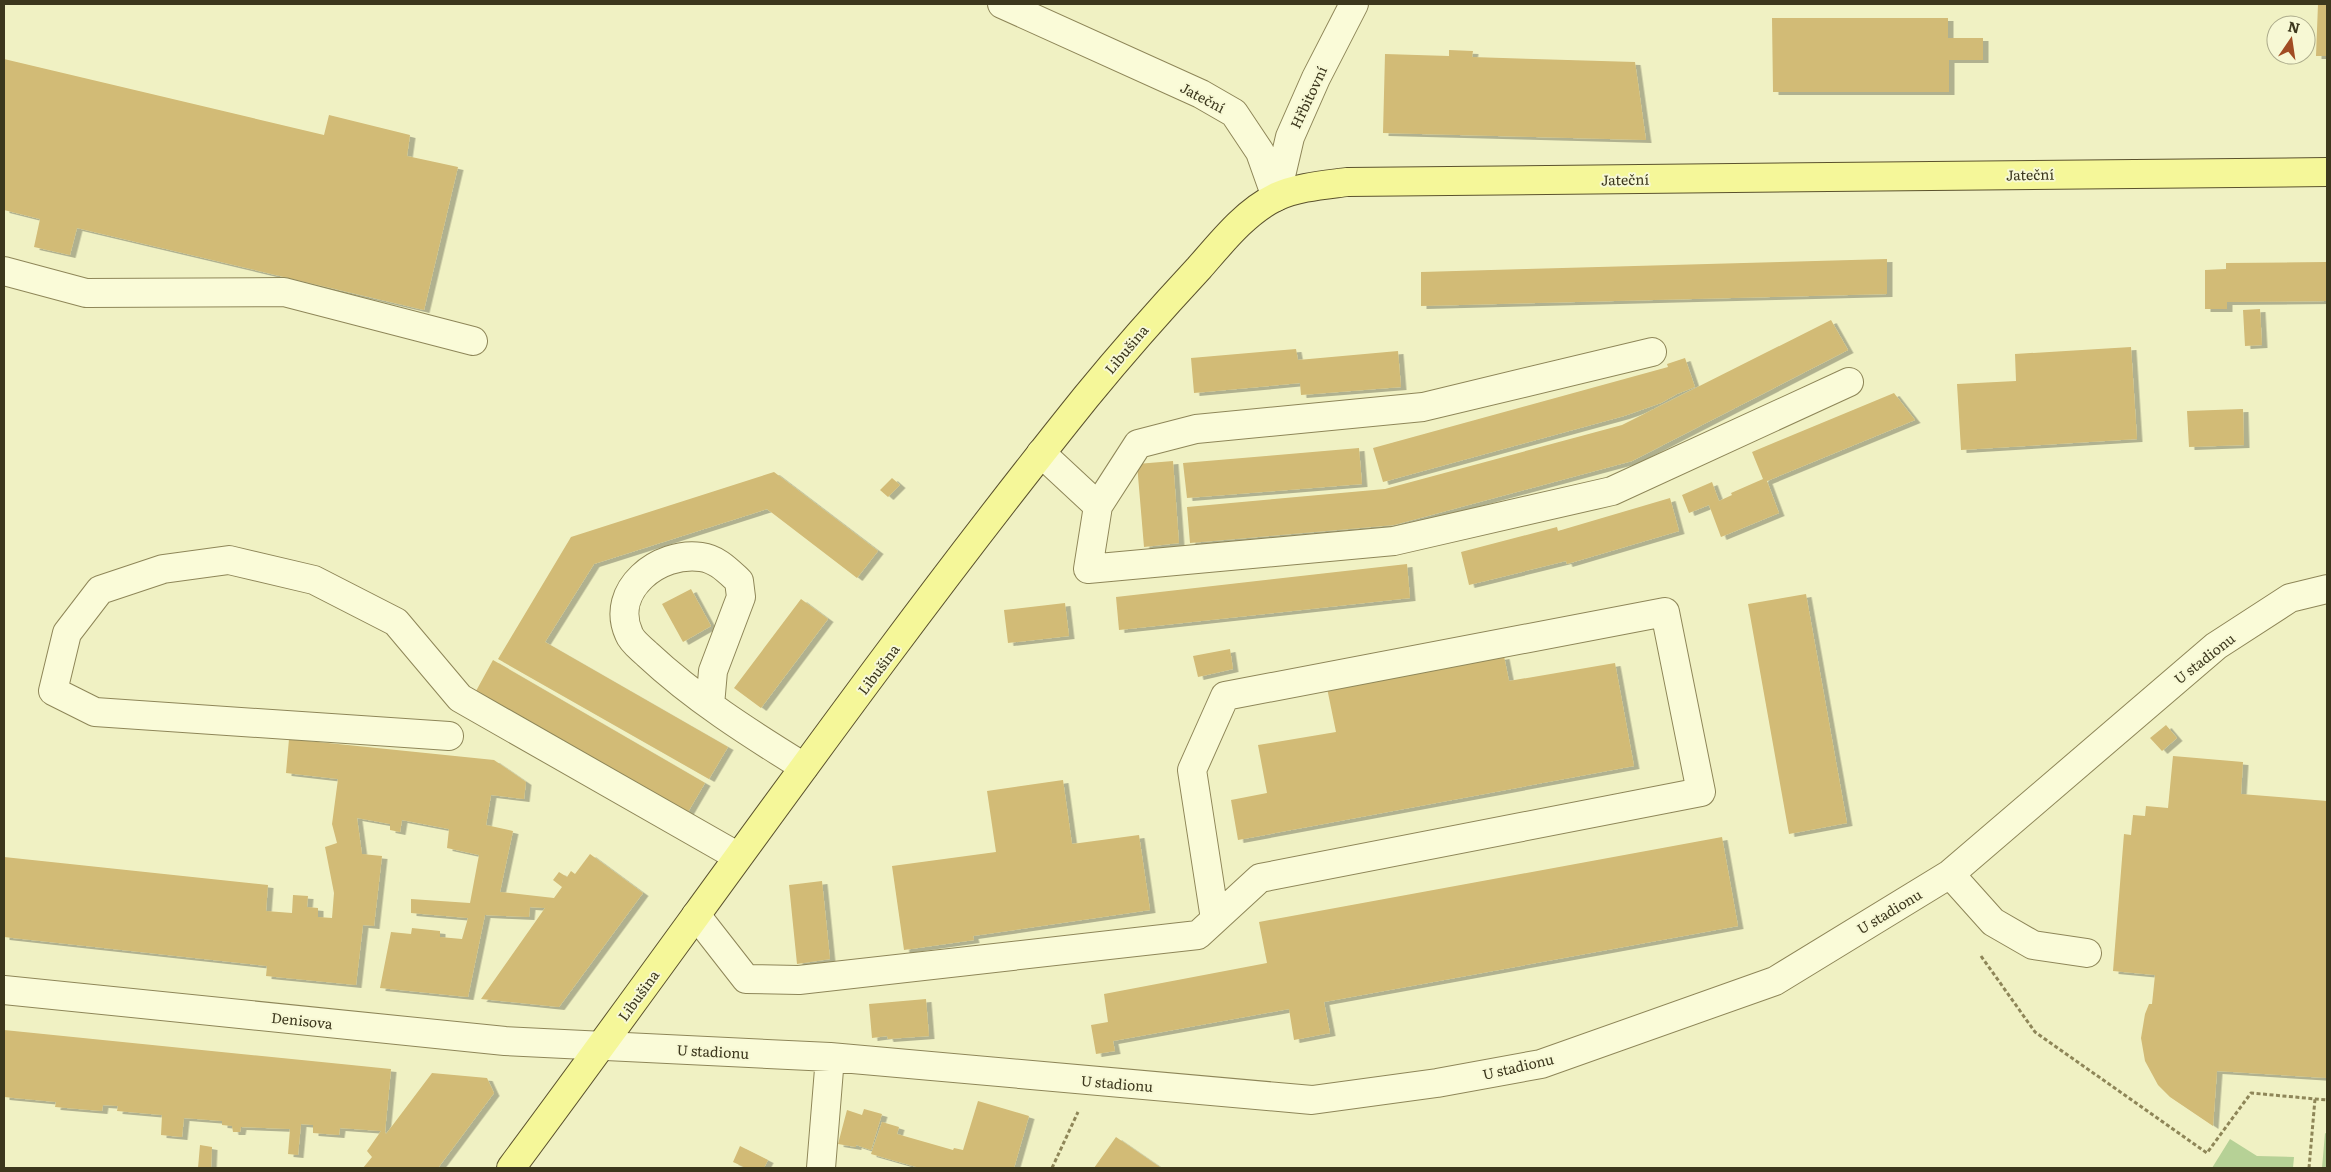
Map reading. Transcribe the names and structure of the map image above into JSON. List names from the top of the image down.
{
  "streets": {
    "main road": ["Jateční", "Libušina"],
    "street": ["Hřbitovní", "U stadionu", "Denisova"]
  },
  "crossings": [
    ["Jateční", "Hřbitovní"],
    ["Jateční", "Libušina"],
    ["Hřbitovní", "Libušina"],
    ["Libušina", "U stadionu"],
    ["Libušina", "Denisova"],
    ["U stadionu", "Denisova"]
  ],
  "north": "top"
}
